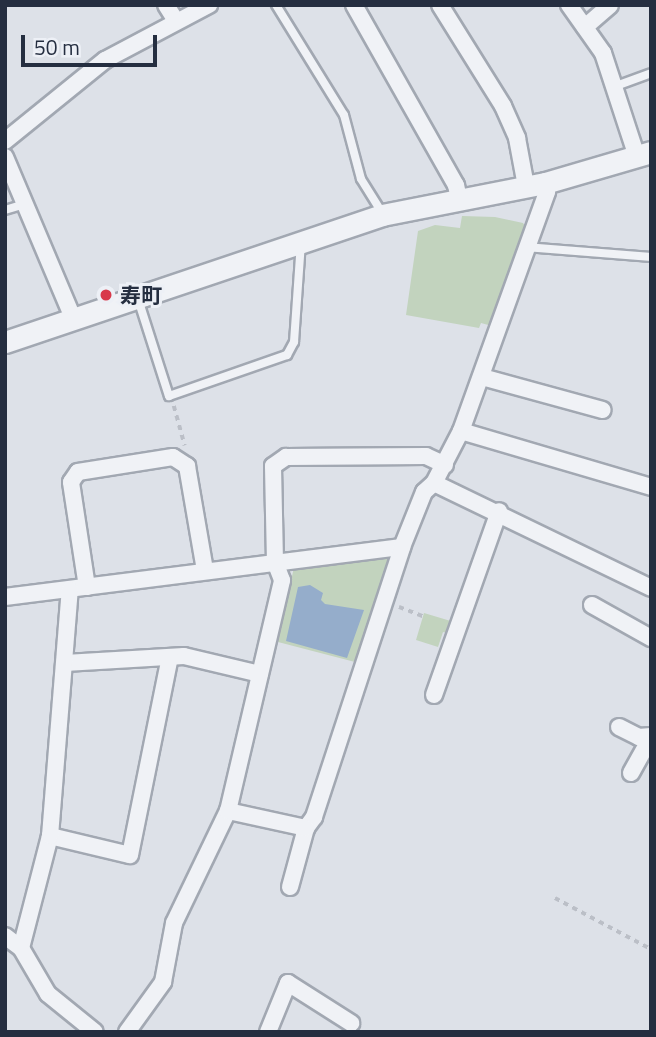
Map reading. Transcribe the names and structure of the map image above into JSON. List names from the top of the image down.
{
  "places": ["寿町"],
  "scale_bar": "50 m"
}
